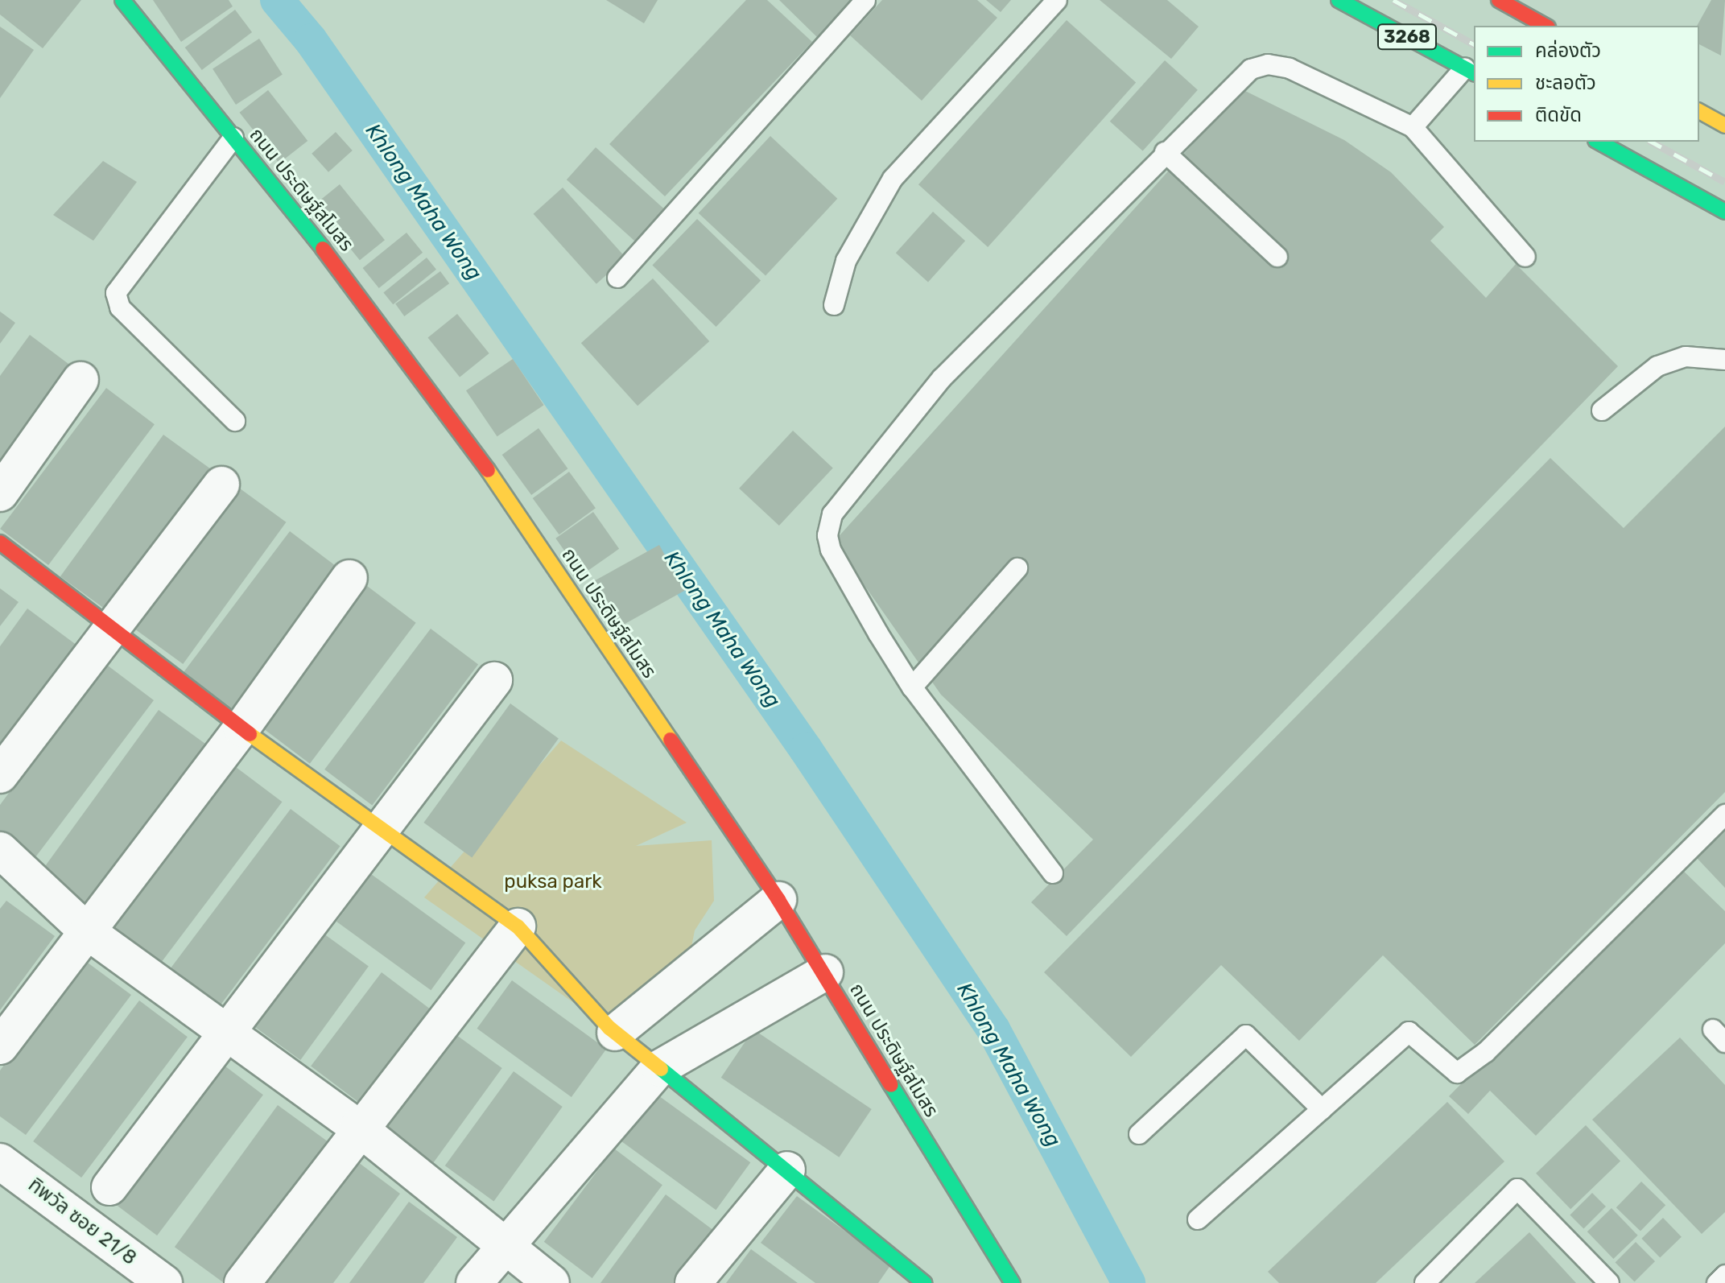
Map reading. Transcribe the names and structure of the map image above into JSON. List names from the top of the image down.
{
  "streets": {
    "street": ["3268", "ถนน ประดิษฐ์สโมสร", "ทิพวัล ซอย 21/8"]
  },
  "water": ["Khlong Maha Wong"],
  "parks": ["puksa park"],
  "legend": ["คล่องตัว", "ชะลอตัว", "ติดขัด"]
}
